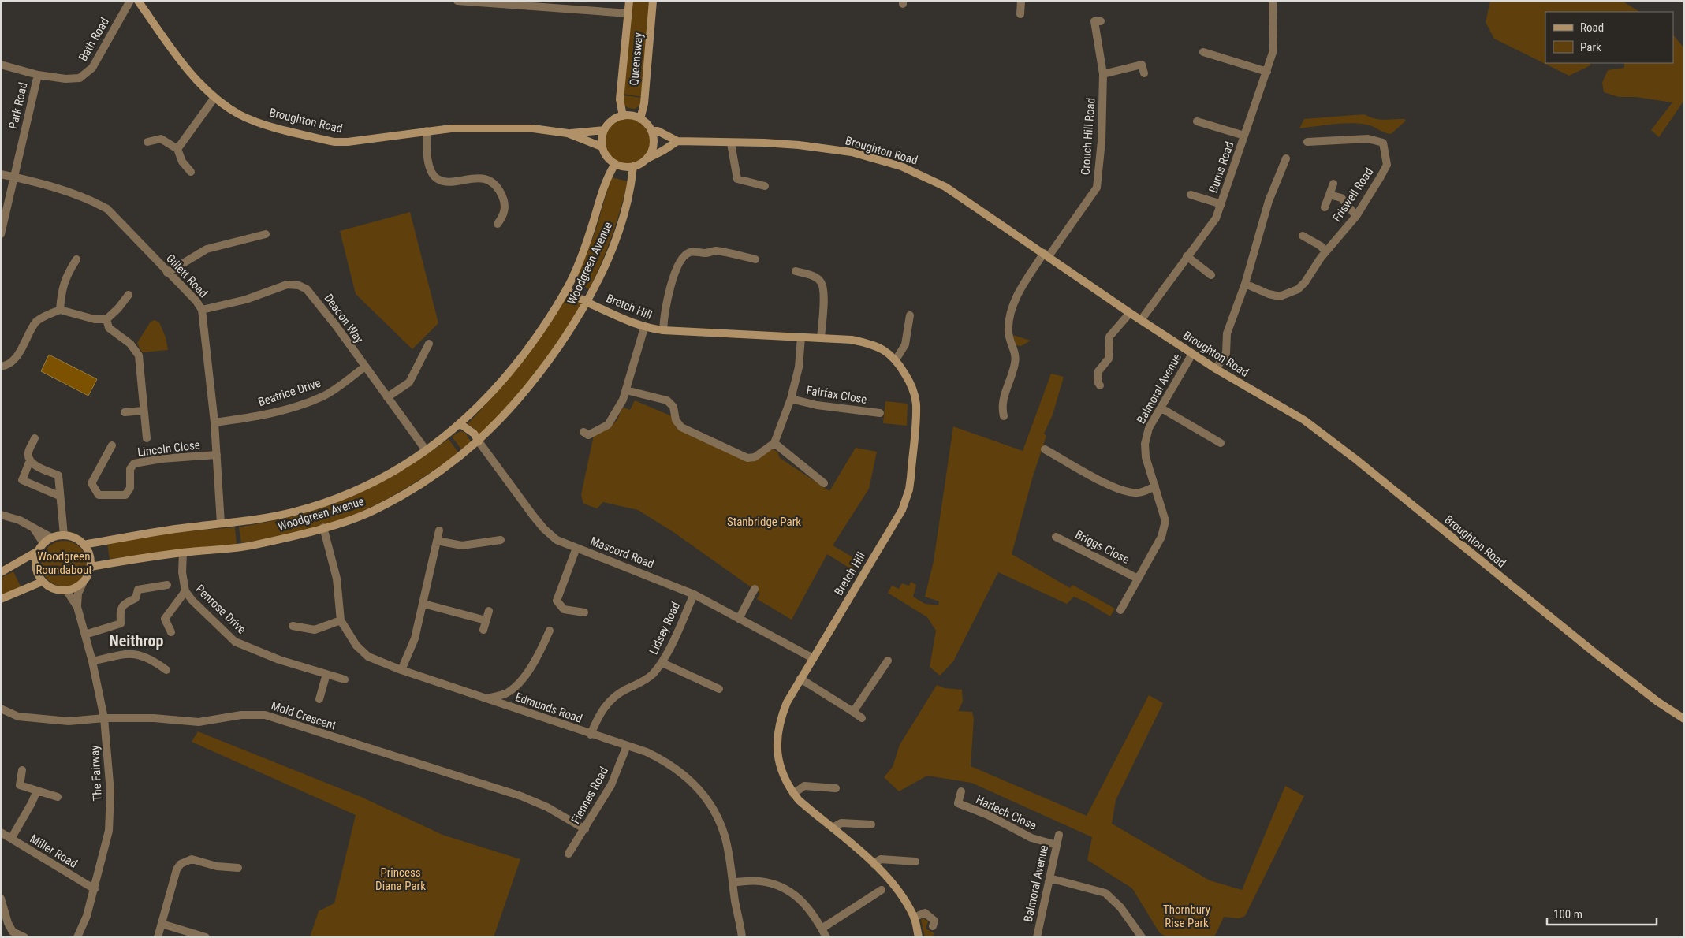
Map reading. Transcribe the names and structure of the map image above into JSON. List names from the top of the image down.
{
  "streets": {
    "street": [
      "Bath Road",
      "Queensway",
      "Park Road",
      "Broughton Road",
      "Crouch Hill Road",
      "Burns Road",
      "Friswell Road",
      "Woodgreen Avenue",
      "Gillett Road",
      "Bretch Hill",
      "Deacon Way",
      "Balmoral Avenue",
      "Beatrice Drive",
      "Fairfax Close",
      "Lincoln Close",
      "Briggs Close",
      "Mascord Road",
      "Penrose Drive",
      "Lidsey Road",
      "Edmunds Road",
      "Mold Crescent",
      "The Fairway",
      "Fiennes Road",
      "Harlech Close",
      "Miller Road"
    ]
  },
  "crossings": [
    ["Bath Road", "Park Road"],
    ["Queensway", "Broughton Road"],
    ["Queensway", "Woodgreen Avenue"],
    ["Park Road", "Gillett Road"],
    ["Broughton Road", "Crouch Hill Road"],
    ["Broughton Road", "Burns Road"],
    ["Broughton Road", "Woodgreen Avenue"],
    ["Broughton Road", "Balmoral Avenue"],
    ["Woodgreen Avenue", "Gillett Road"],
    ["Woodgreen Avenue", "Bretch Hill"],
    ["Woodgreen Avenue", "Deacon Way"],
    ["Woodgreen Avenue", "Mascord Road"],
    ["Woodgreen Avenue", "Penrose Drive"],
    ["Woodgreen Avenue", "Edmunds Road"],
    ["Woodgreen Avenue", "The Fairway"],
    ["Gillett Road", "Deacon Way"],
    ["Gillett Road", "Beatrice Drive"],
    ["Gillett Road", "Lincoln Close"],
    ["Bretch Hill", "Mascord Road"],
    ["Deacon Way", "Beatrice Drive"],
    ["Balmoral Avenue", "Briggs Close"],
    ["Balmoral Avenue", "Harlech Close"],
    ["Mascord Road", "Lidsey Road"],
    ["Lidsey Road", "Edmunds Road"],
    ["Edmunds Road", "Fiennes Road"],
    ["Mold Crescent", "The Fairway"],
    ["Mold Crescent", "Fiennes Road"],
    ["The Fairway", "Miller Road"]
  ],
  "districts": ["Neithrop"],
  "parks": [
    "Stanbridge Park",
    "Woodgreen Roundabout",
    "Princess Diana Park",
    "Thornbury Rise Park"
  ],
  "legend": ["Road", "Park"],
  "scale_bar": "100 m"
}
